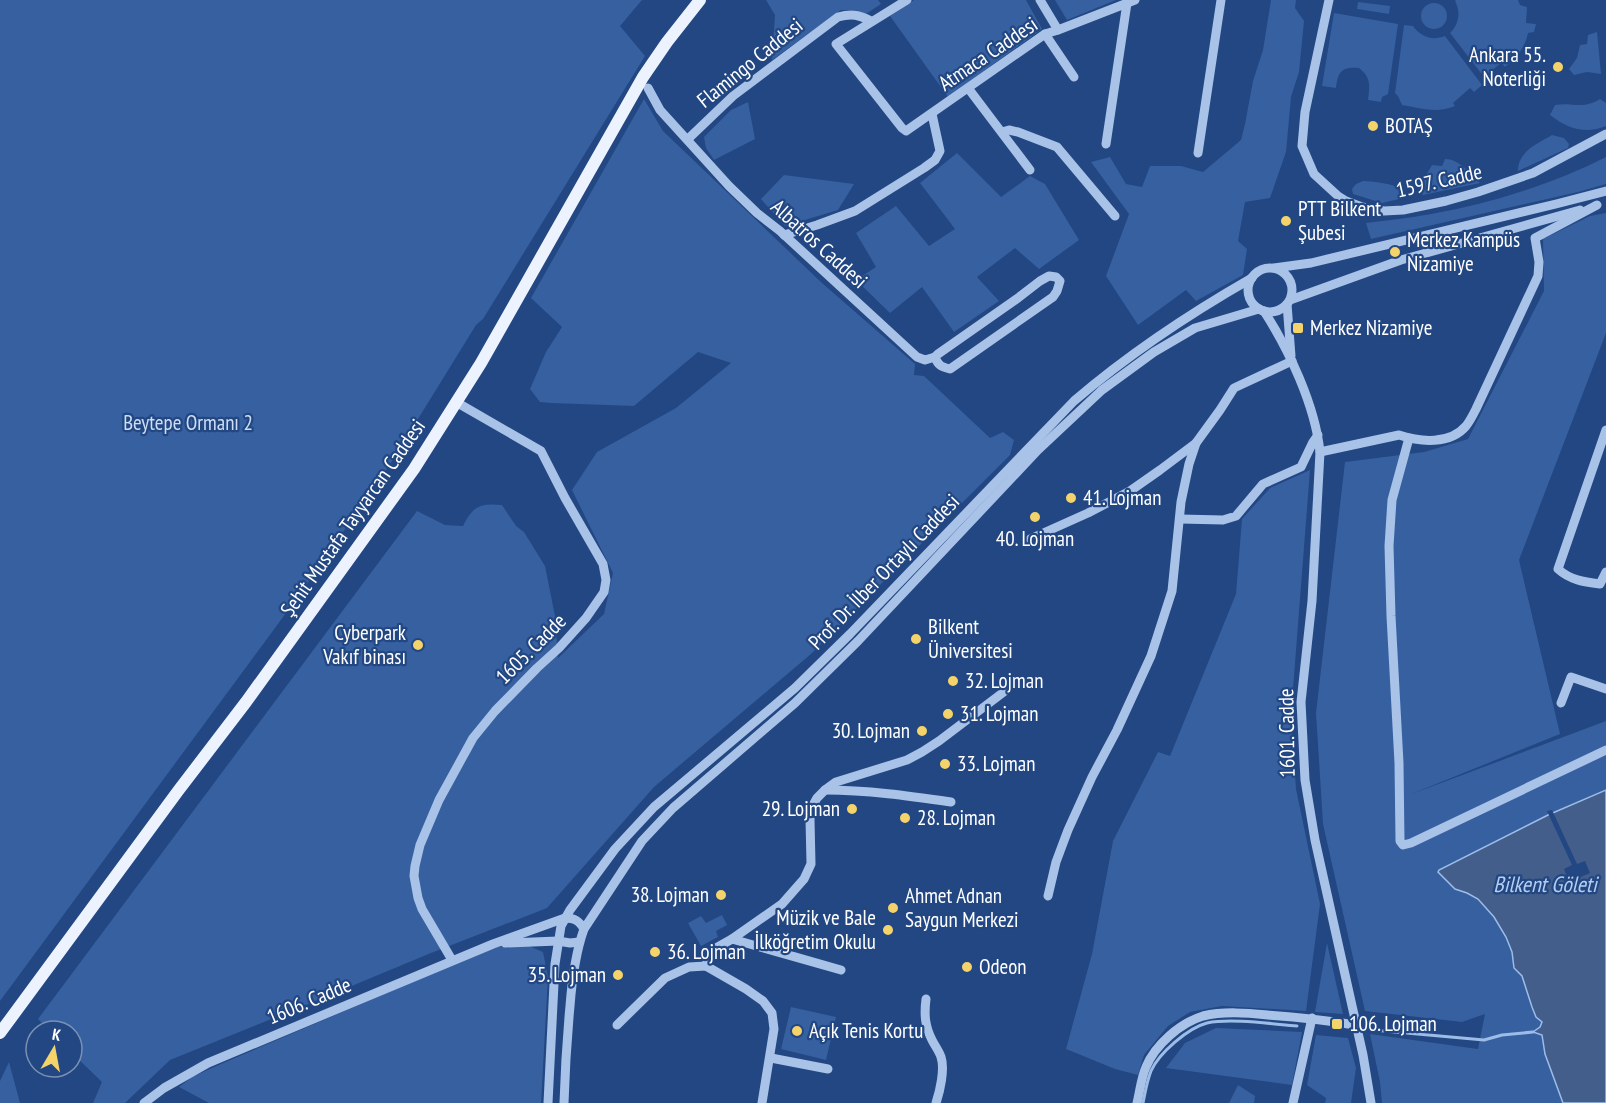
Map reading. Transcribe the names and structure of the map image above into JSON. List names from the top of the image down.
{
  "streets": {
    "main road": ["Şehit Mustafa Tayyarcan Caddesi"],
    "street": [
      "Atmaca Caddesi",
      "Flamingo Caddesi",
      "1597. Cadde",
      "Albatros Caddesi",
      "Prof. Dr. İlber Ortaylı Caddesi",
      "1605. Cadde",
      "1601. Cadde",
      "1606. Cadde"
    ]
  },
  "crossings": [
    ["Atmaca Caddesi", "Albatros Caddesi"],
    ["Flamingo Caddesi", "Albatros Caddesi"],
    ["Şehit Mustafa Tayyarcan Caddesi", "1605. Cadde"],
    ["Prof. Dr. İlber Ortaylı Caddesi", "1601. Cadde"],
    ["Prof. Dr. İlber Ortaylı Caddesi", "1606. Cadde"],
    ["1605. Cadde", "1606. Cadde"]
  ],
  "water": ["Bilkent Göleti"],
  "parks": ["Beytepe Ormanı 2"],
  "places": {
    "other": [
      "Ankara 55. Noterliği",
      "BOTAŞ",
      "PTT Bilkent Şubesi",
      "Merkez Kampüs Nizamiye",
      "41. Lojman",
      "40. Lojman",
      "Bilkent Üniversitesi",
      "Cyberpark Vakıf binası",
      "32. Lojman",
      "31. Lojman",
      "30. Lojman",
      "33. Lojman",
      "29. Lojman",
      "28. Lojman",
      "38. Lojman",
      "Ahmet Adnan Saygun Merkezi",
      "Müzik ve Bale İlköğretim Okulu",
      "36. Lojman",
      "Odeon",
      "35. Lojman",
      "Açık Tenis Kortu"
    ],
    "transit": ["Merkez Nizamiye", "106. Lojman"]
  },
  "north": "top"
}
